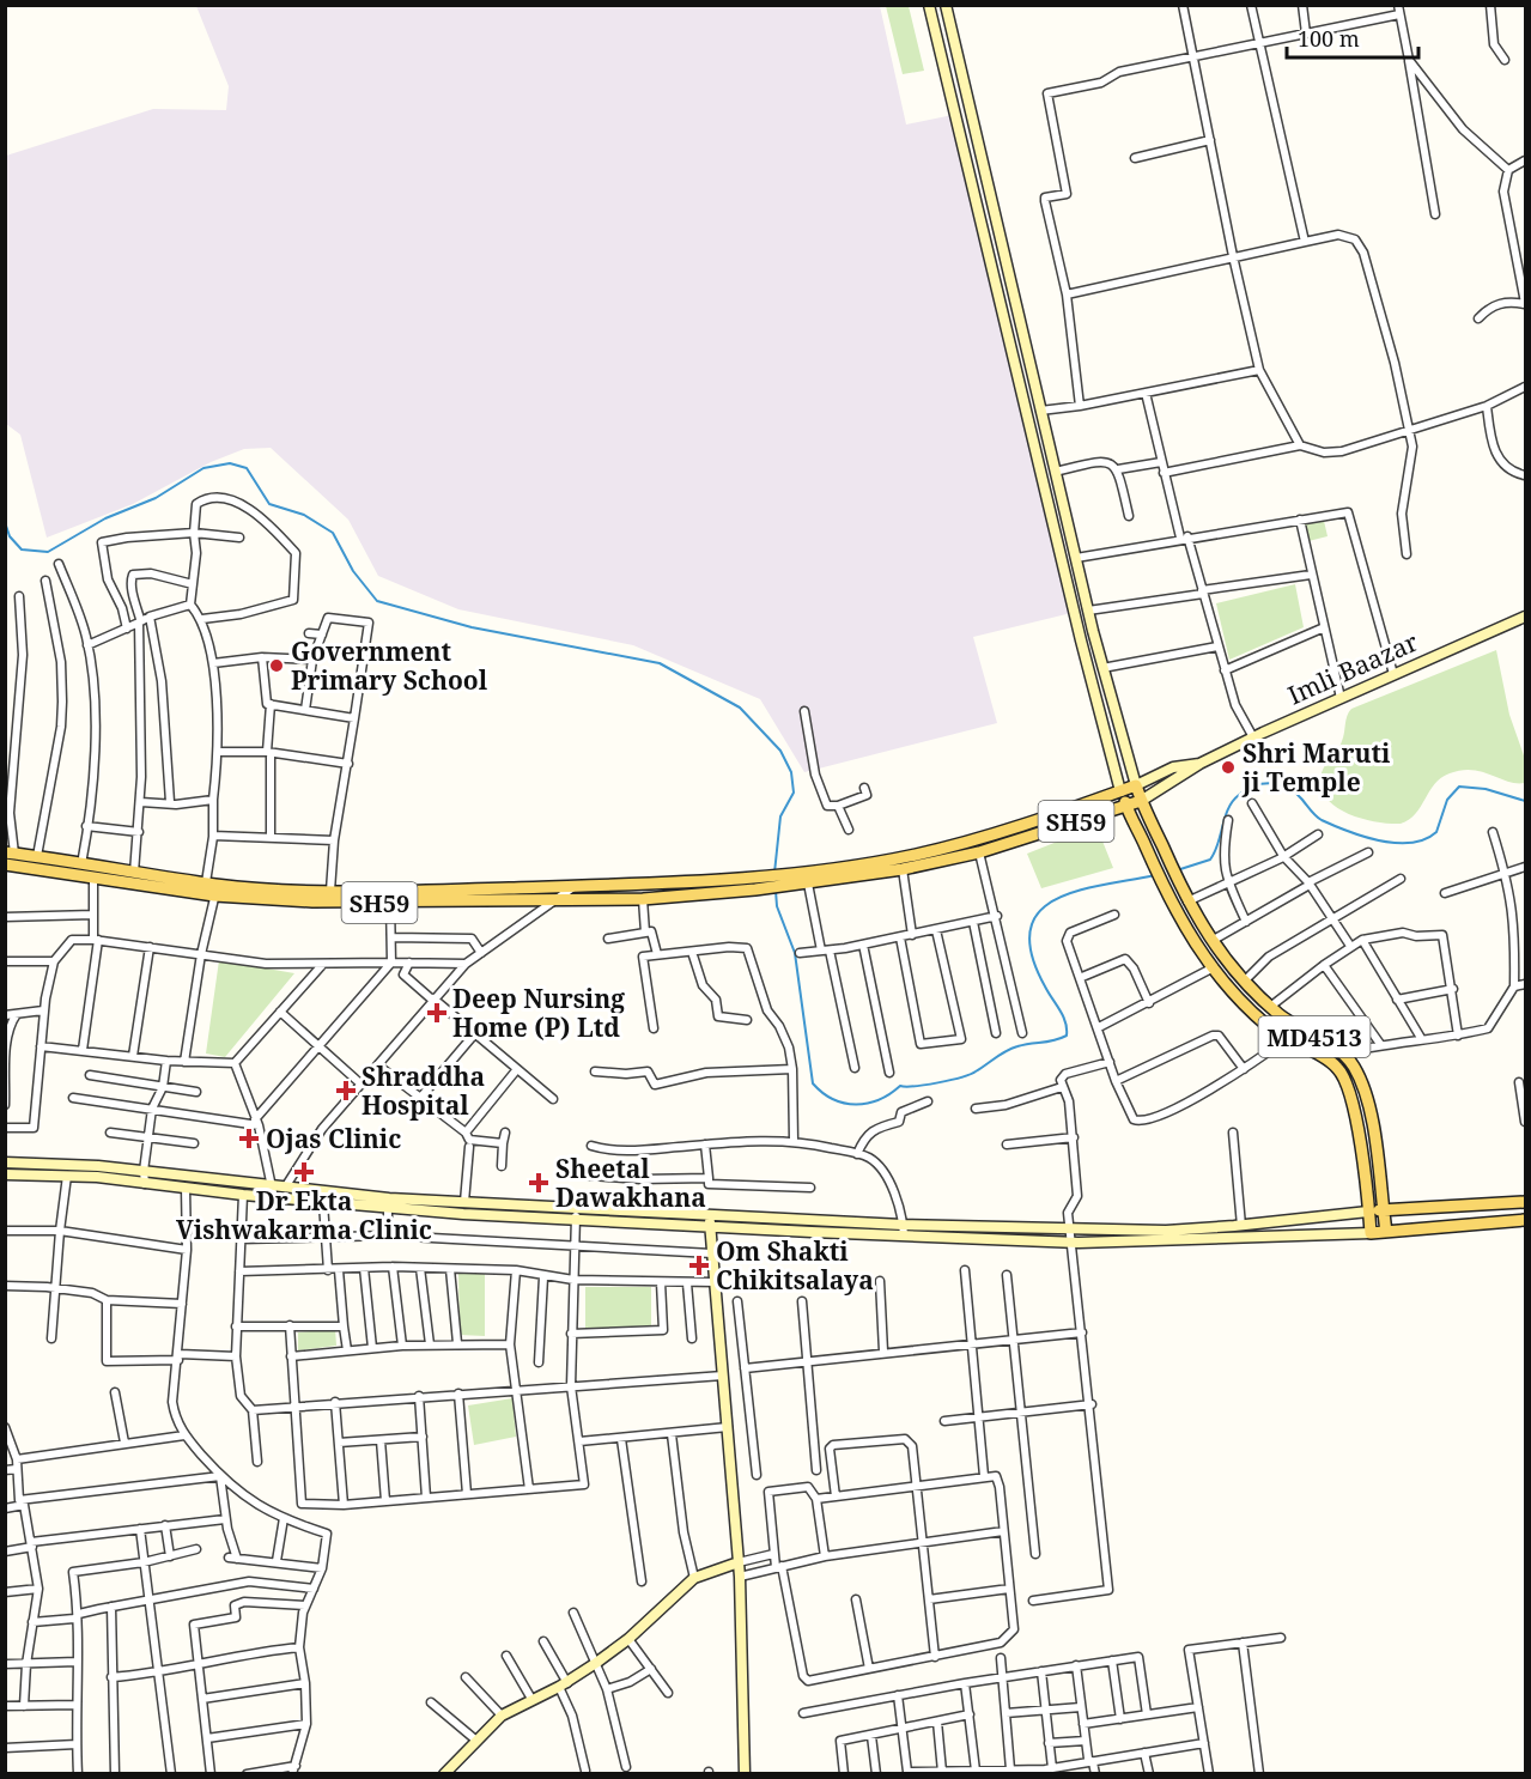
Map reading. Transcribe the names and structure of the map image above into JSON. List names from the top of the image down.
{
  "streets": {
    "main road": ["Imli Baazar", "SH59", "MD4513"]
  },
  "crossings": [
    ["SH59", "MD4513"]
  ],
  "places": {
    "other": ["Government Primary School", "Shri Maruti ji Temple"],
    "health": [
      "Deep Nursing Home (P) Ltd",
      "Shraddha Hospital",
      "Ojas Clinic",
      "Dr Ekta Vishwakarma Clinic",
      "Sheetal Dawakhana",
      "Om Shakti Chikitsalaya"
    ]
  },
  "scale_bar": "100 m"
}
